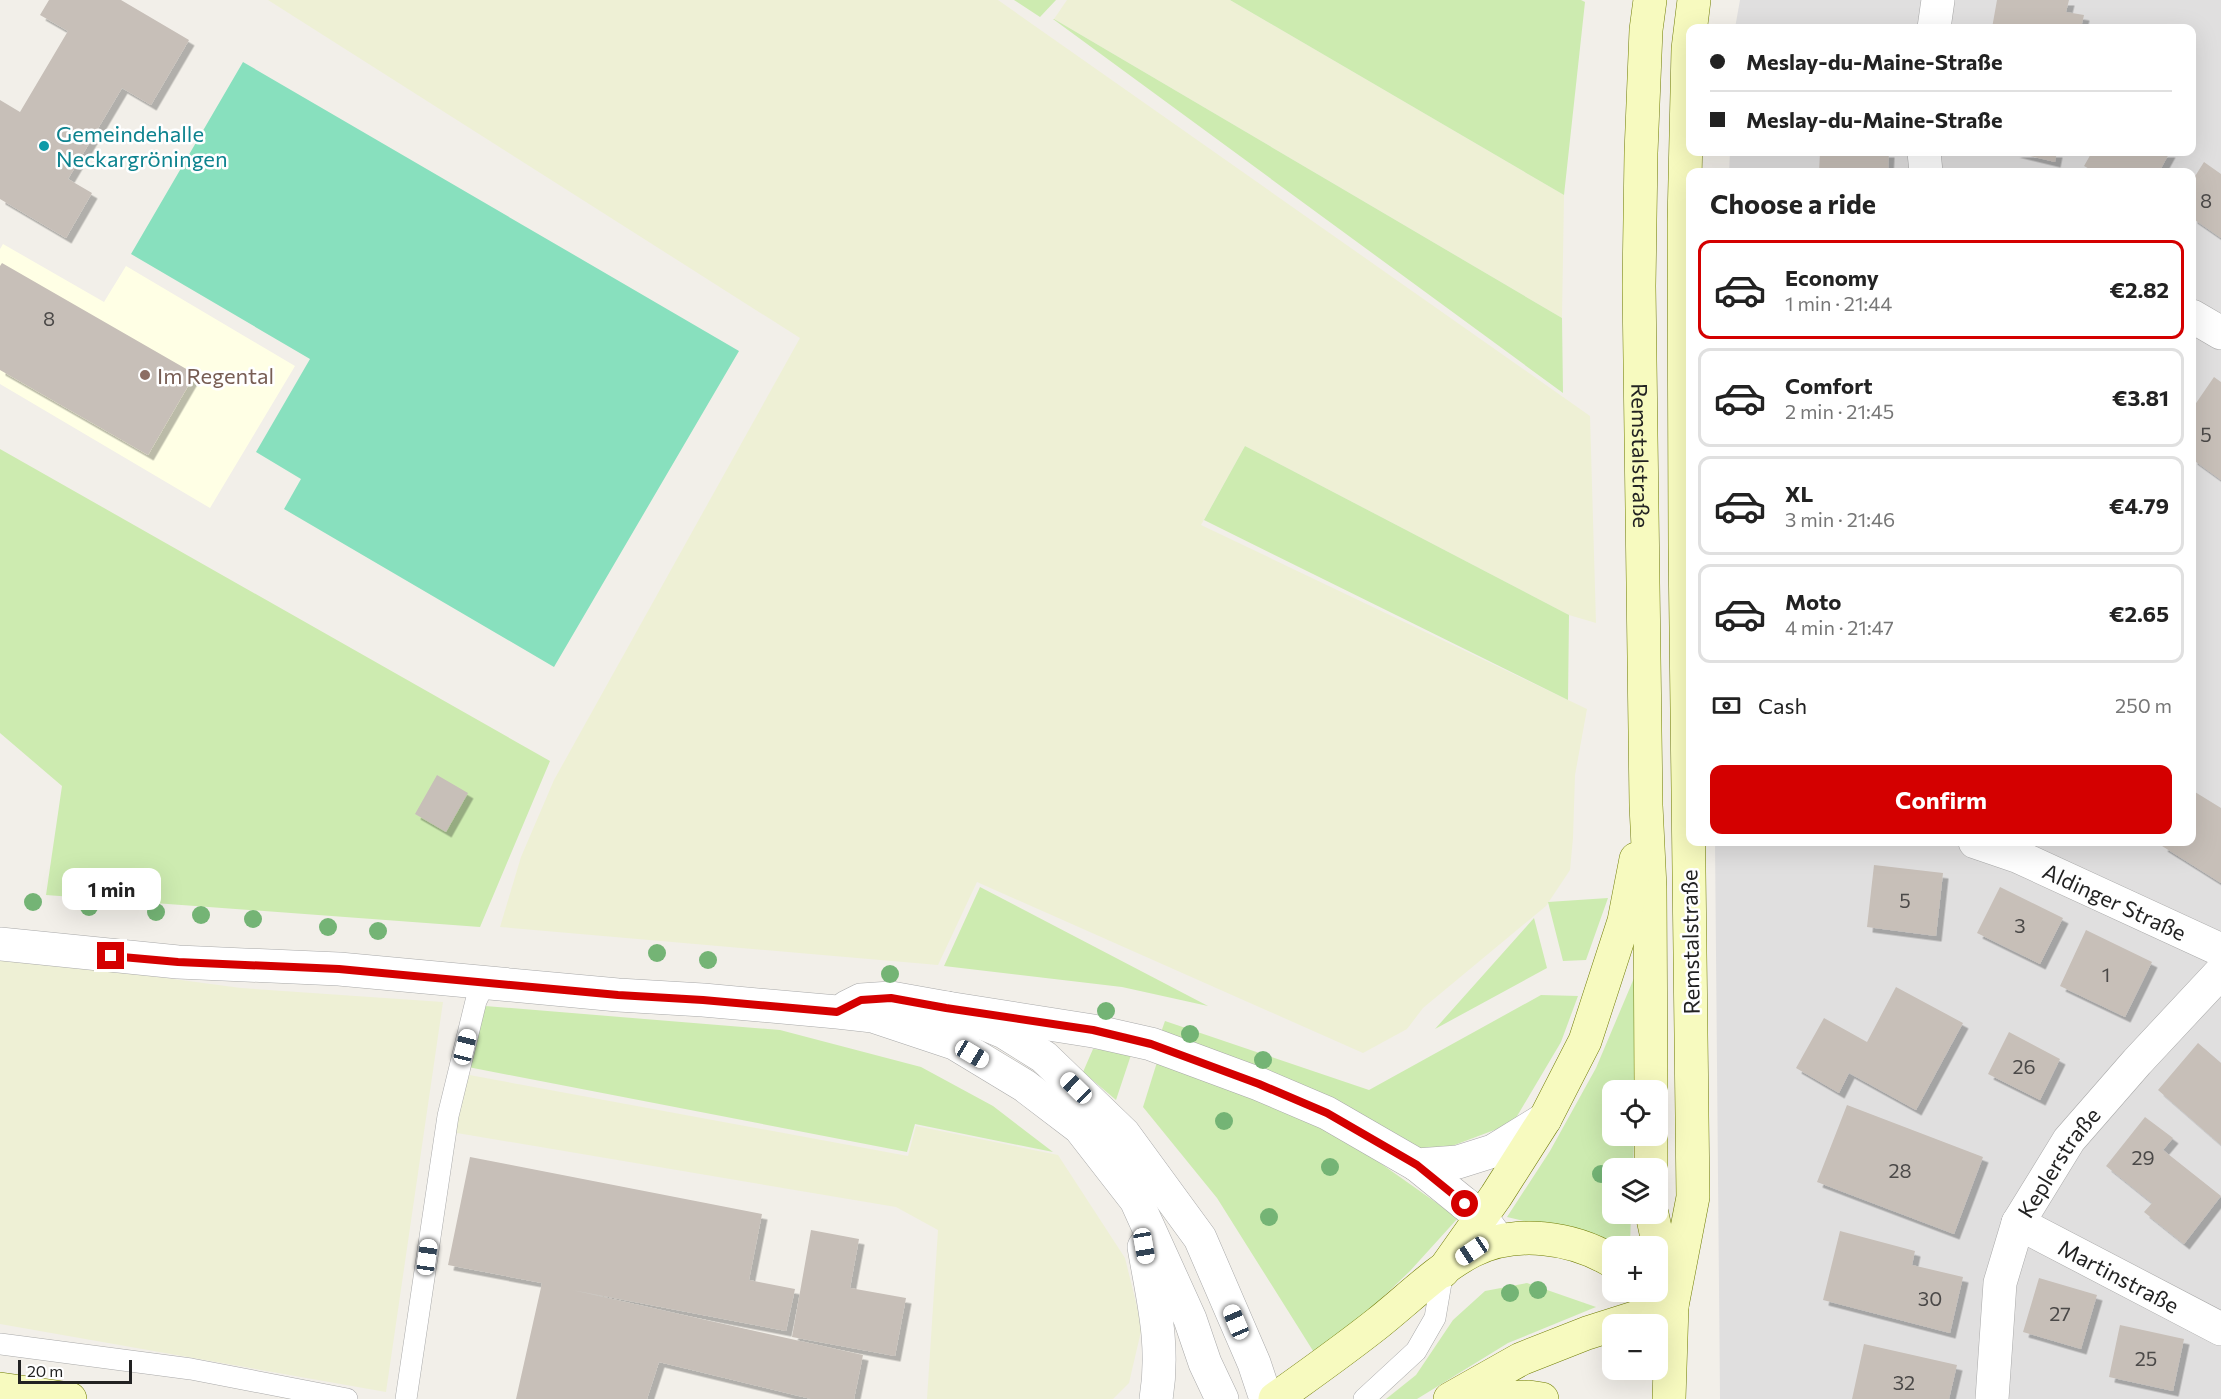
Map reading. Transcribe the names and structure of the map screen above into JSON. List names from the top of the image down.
{
  "streets": {
    "main road": ["Remstalstraße"],
    "street": ["Aldinger Straße", "Keplerstraße", "Martinstraße"]
  },
  "crossings": [
    ["Keplerstraße", "Martinstraße"]
  ],
  "places": ["Gemeindehalle Neckargröningen", "Im Regental"],
  "house_numbers": [
    "8",
    "8",
    "5",
    "5",
    "3",
    "1",
    "26",
    "29",
    "28",
    "30",
    "27",
    "25",
    "32"
  ],
  "scale_bar": "20 m",
  "page": {
    "banner": ["Meslay-du-Maine-Straße", "Meslay-du-Maine-Straße"],
    "heading": "Choose a ride",
    "list": [
      {
        "name": "Economy",
        "note": "1 min · 21:44",
        "value": "€2.82"
      },
      {
        "name": "Comfort",
        "note": "2 min · 21:45",
        "value": "€3.81"
      },
      {
        "name": "XL",
        "note": "3 min · 21:46",
        "value": "€4.79"
      },
      {
        "name": "Moto",
        "note": "4 min · 21:47",
        "value": "€2.65"
      }
    ],
    "pay": ["Cash", "250 m"],
    "buttons": "Confirm",
    "bubble": "1 min",
    "map_buttons": ["+", "−"],
    "scale": "20 m"
  }
}
